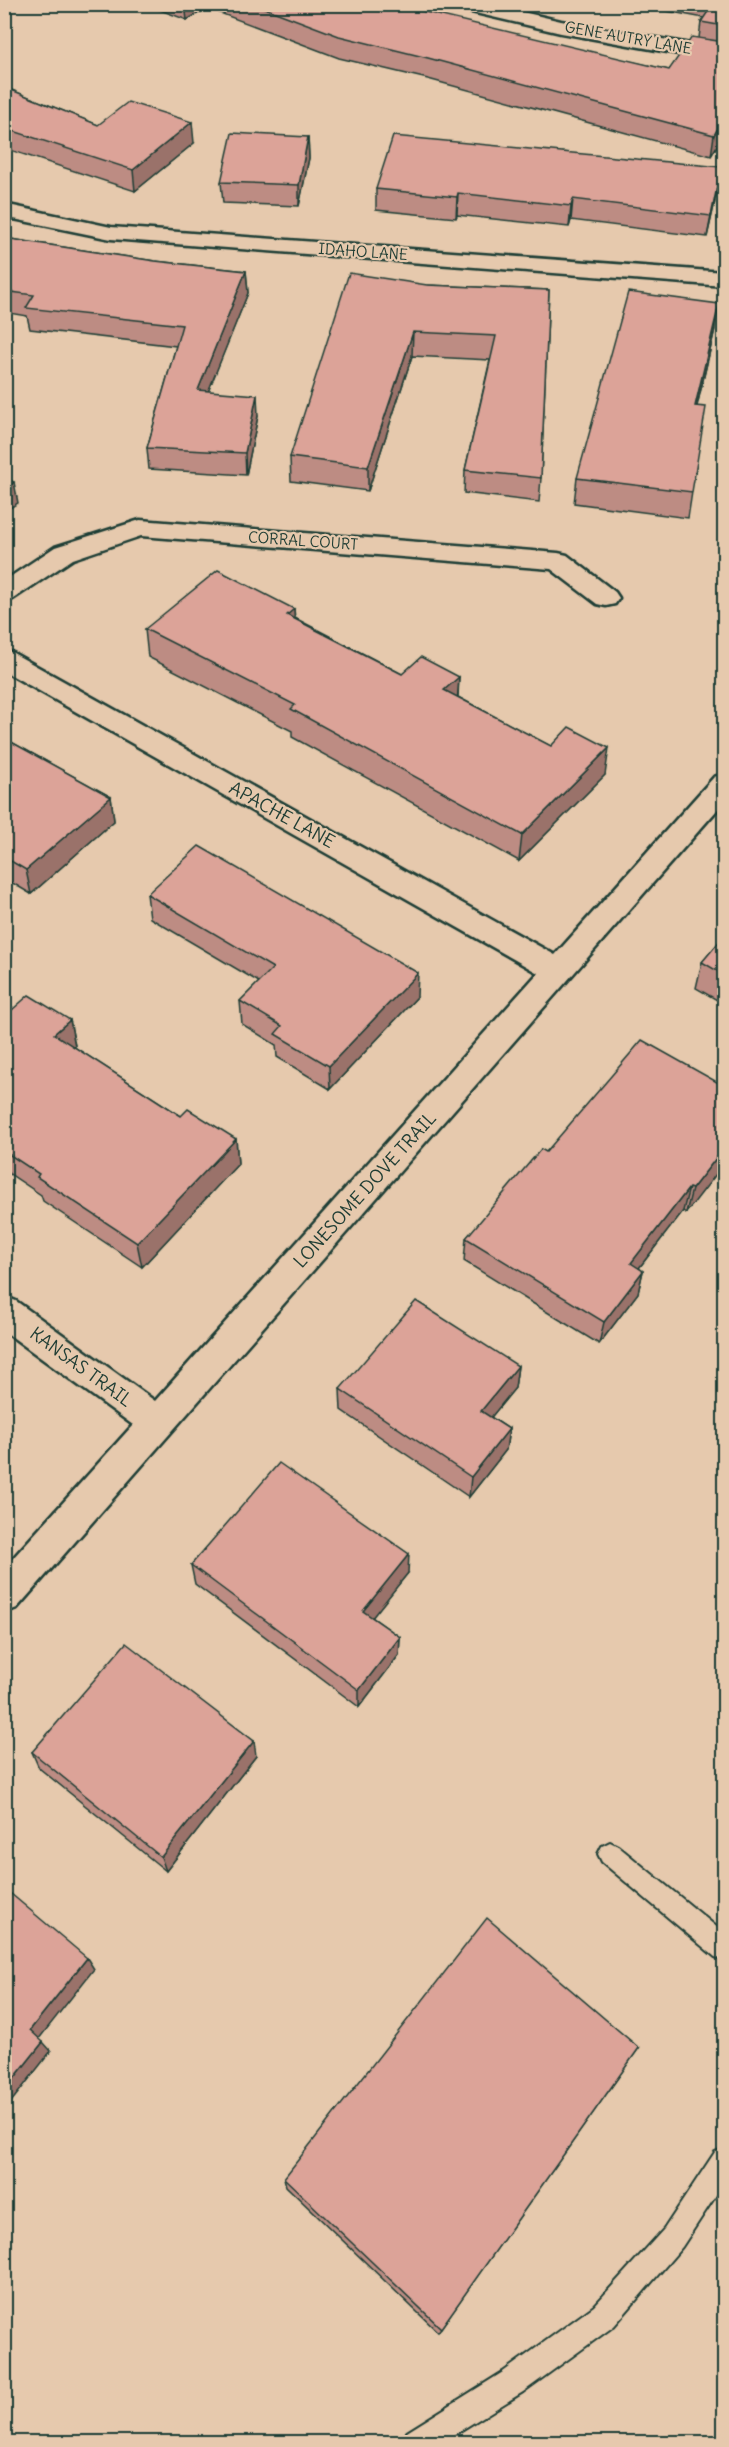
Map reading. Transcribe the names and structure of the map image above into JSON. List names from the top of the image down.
{
  "streets": {
    "street": [
      "GENE AUTRY LANE",
      "IDAHO LANE",
      "CORRAL COURT",
      "APACHE LANE",
      "LONESOME DOVE TRAIL",
      "KANSAS TRAIL"
    ]
  },
  "crossings": [
    ["APACHE LANE", "LONESOME DOVE TRAIL"],
    ["LONESOME DOVE TRAIL", "KANSAS TRAIL"]
  ]
}
